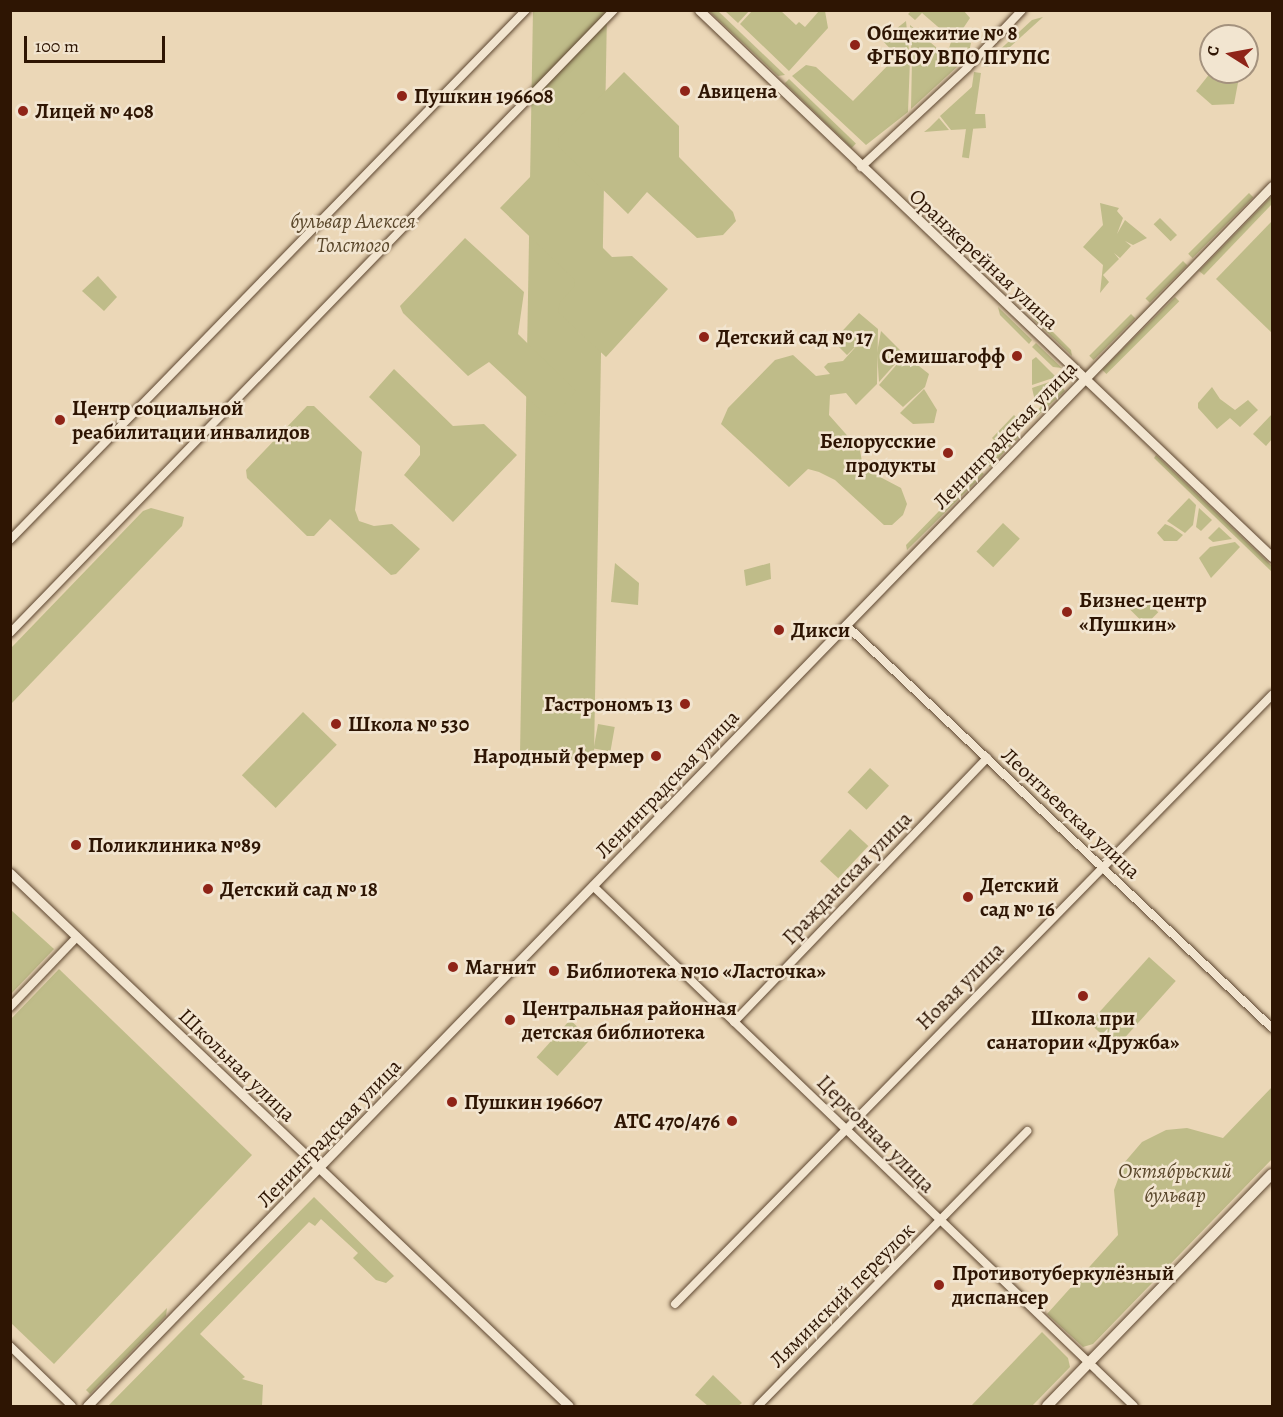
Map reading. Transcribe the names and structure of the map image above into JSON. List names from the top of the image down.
{
  "streets": {
    "street": [
      "Оранжерейная улица",
      "Ленинградская улица",
      "Леонтьевская улица",
      "Гражданская улица",
      "Новая улица",
      "Школьная улица",
      "Церковная улица",
      "Ляминский переулок"
    ]
  },
  "crossings": [
    ["Оранжерейная улица", "Ленинградская улица"],
    ["Ленинградская улица", "Леонтьевская улица"],
    ["Ленинградская улица", "Школьная улица"],
    ["Ленинградская улица", "Церковная улица"],
    ["Леонтьевская улица", "Гражданская улица"],
    ["Леонтьевская улица", "Новая улица"],
    ["Гражданская улица", "Церковная улица"],
    ["Новая улица", "Церковная улица"],
    ["Церковная улица", "Ляминский переулок"]
  ],
  "parks": ["бульвар Алексея Толстого", "Октябрьский бульвар"],
  "places": [
    "Общежитие № 8 ФГБОУ ВПО ПГУПС",
    "Авицена",
    "Пушкин 196608",
    "Лицей № 408",
    "Детский сад № 17",
    "Семишагофф",
    "Центр социальной реабилитации инвалидов",
    "Белорусские продукты",
    "Бизнес-центр «Пушкин»",
    "Дикси",
    "Гастрономъ 13",
    "Школа № 530",
    "Народный фермер",
    "Поликлиника №89",
    "Детский сад № 18",
    "Детский сад № 16",
    "Магнит",
    "Библиотека №10 «Ласточка»",
    "Школа при санатории «Дружба»",
    "Центральная районная детская библиотека",
    "Пушкин 196607",
    "АТС 470/476",
    "Противотуберкулёзный диспансер"
  ],
  "scale_bar": "100 m",
  "north": "left"
}
